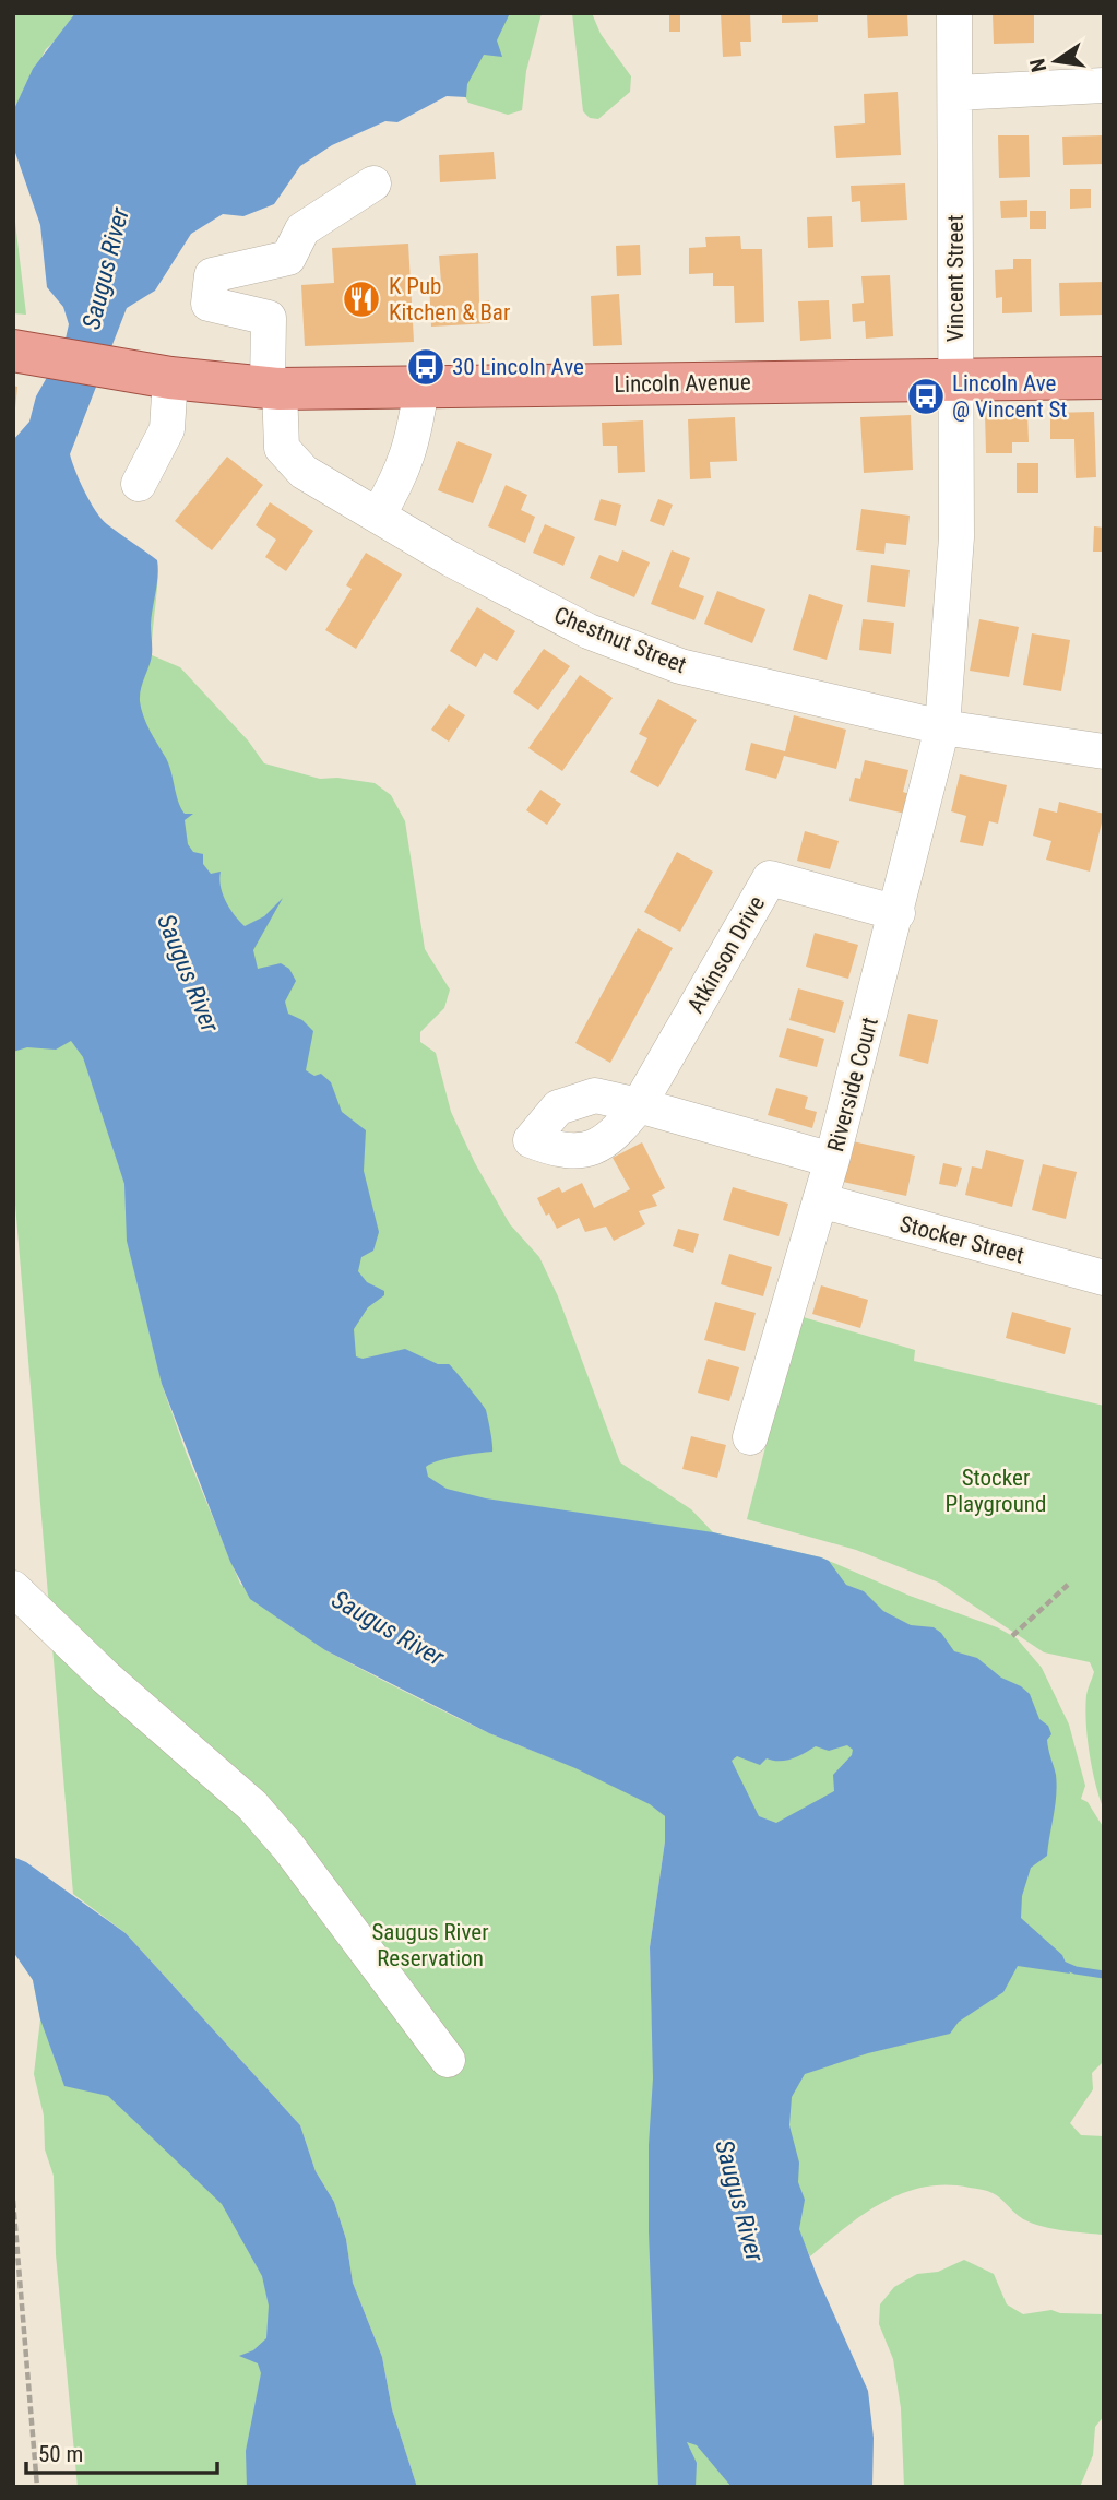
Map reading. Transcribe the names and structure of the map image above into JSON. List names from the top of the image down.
{
  "streets": {
    "main road": ["Lincoln Avenue"],
    "street": [
      "Vincent Street",
      "Chestnut Street",
      "Atkinson Drive",
      "Riverside Court",
      "Stocker Street"
    ]
  },
  "crossings": [
    ["Vincent Street", "Lincoln Avenue"],
    ["Vincent Street", "Chestnut Street"],
    ["Vincent Street", "Riverside Court"],
    ["Lincoln Avenue", "Chestnut Street"],
    ["Chestnut Street", "Riverside Court"],
    ["Atkinson Drive", "Riverside Court"],
    ["Riverside Court", "Stocker Street"]
  ],
  "water": ["Saugus River"],
  "parks": ["Stocker Playground", "Saugus River Reservation"],
  "places": {
    "restaurant": ["K Pub Kitchen & Bar"],
    "bus stop": ["30 Lincoln Ave", "Lincoln Ave @ Vincent St"]
  },
  "scale_bar": "50 m",
  "north": "left"
}
